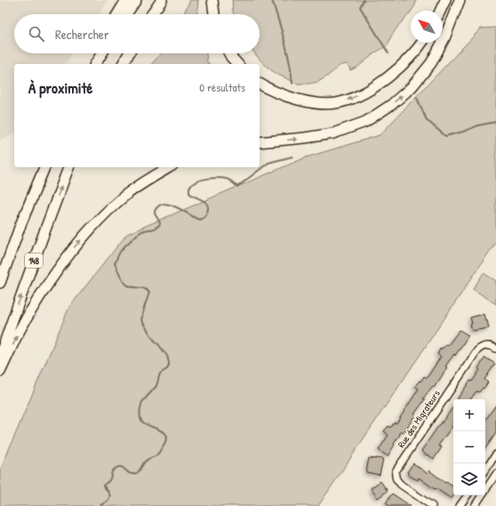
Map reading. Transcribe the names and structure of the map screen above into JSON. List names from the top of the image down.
{
  "streets": {
    "highway": ["148"],
    "street": ["Rue des Migrateurs"]
  },
  "north": "top left",
  "page": {
    "search": "Rechercher",
    "heading": ["À proximité", "0 résultats"],
    "map_buttons": ["+", "−"]
  }
}
